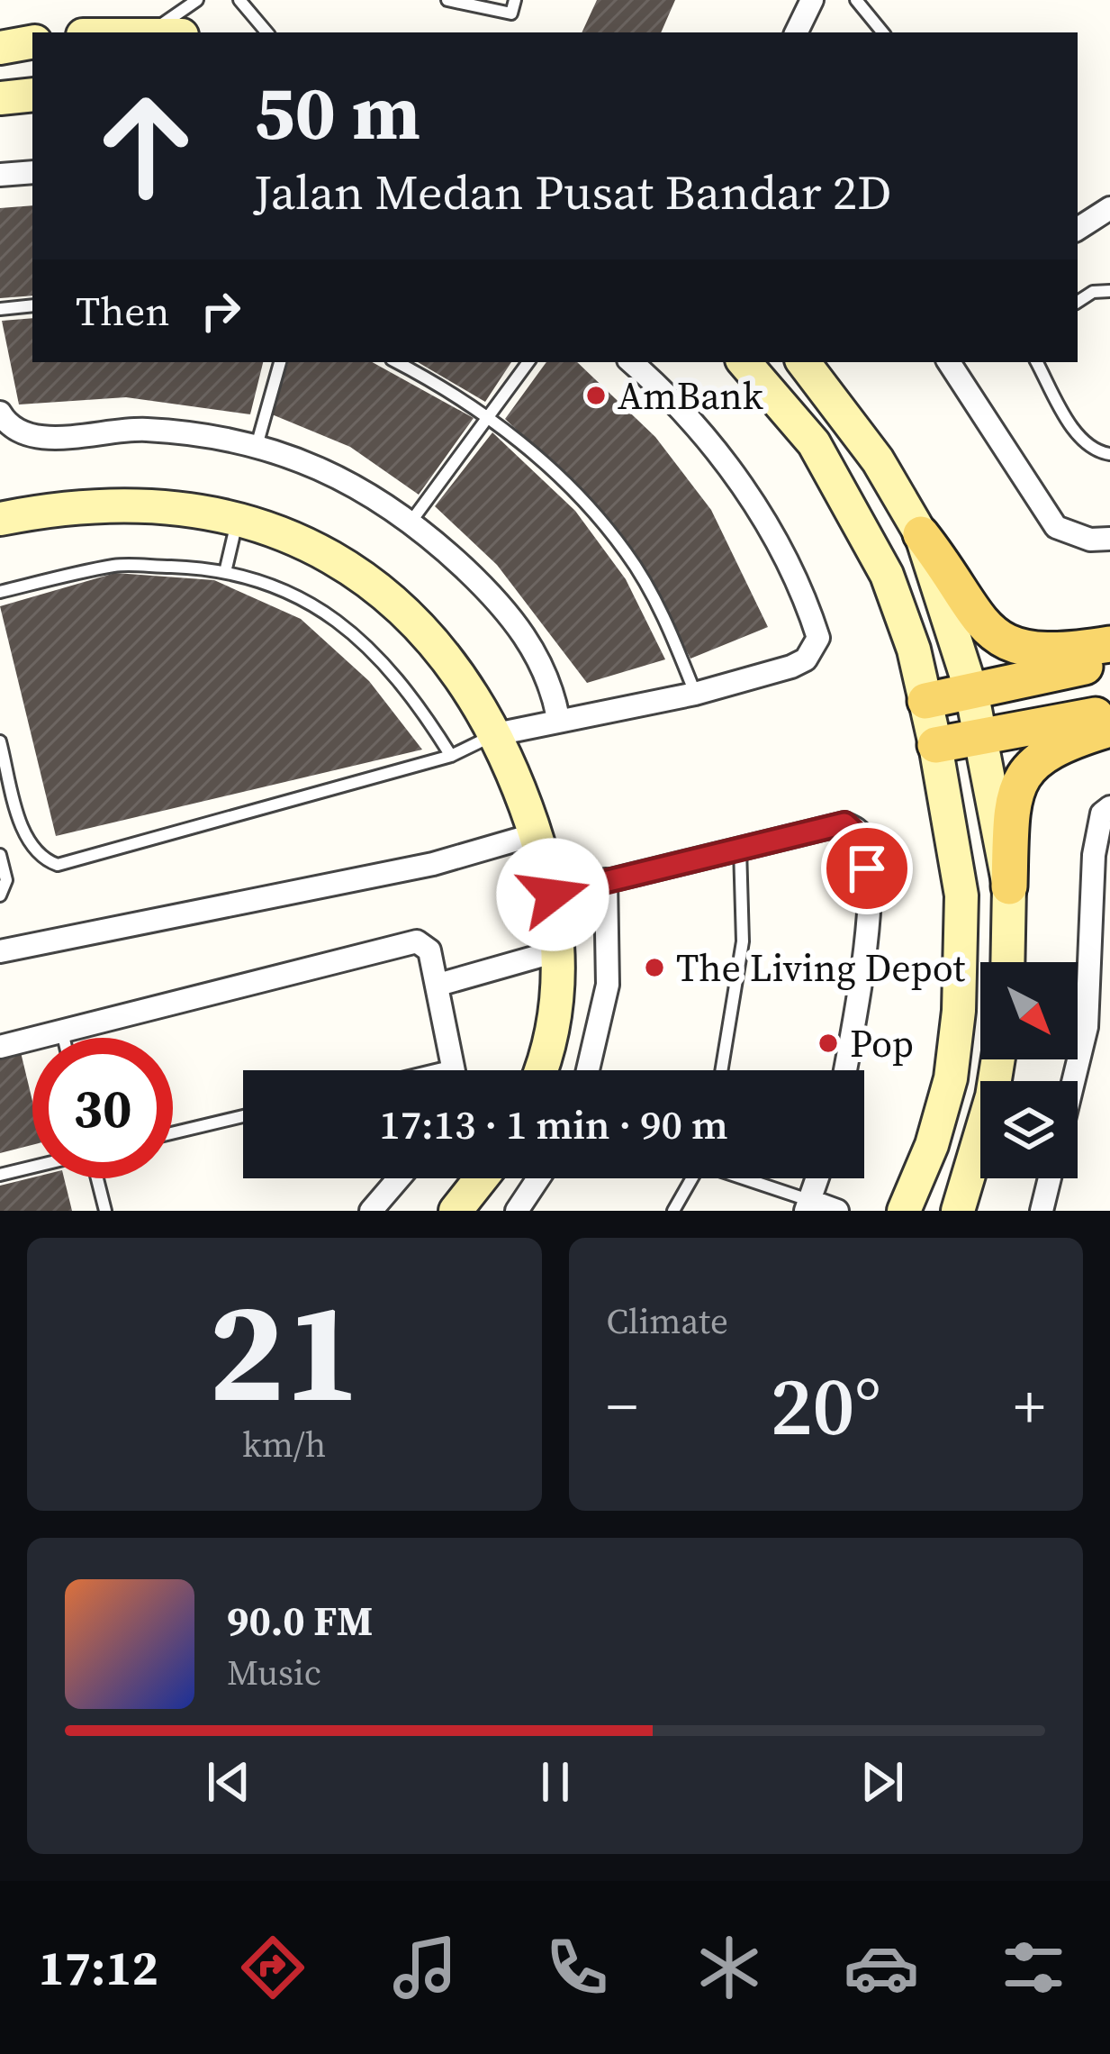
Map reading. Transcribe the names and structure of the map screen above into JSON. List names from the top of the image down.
{
  "places": ["AmBank", "The Living Depot", "Pop"],
  "north": "bottom right",
  "page": {
    "turn": ["50 m", "Jalan Medan Pusat Bandar 2D"],
    "then": "Then",
    "limit": "30",
    "trip": "17:13 · 1 min · 90 m",
    "tile": [
      ["21", "km/h"],
      "Climate"
    ],
    "heat": ["−", "20°", "+"],
    "song": ["90.0 FM", "Music"],
    "tabs": "17:12"
  }
}
